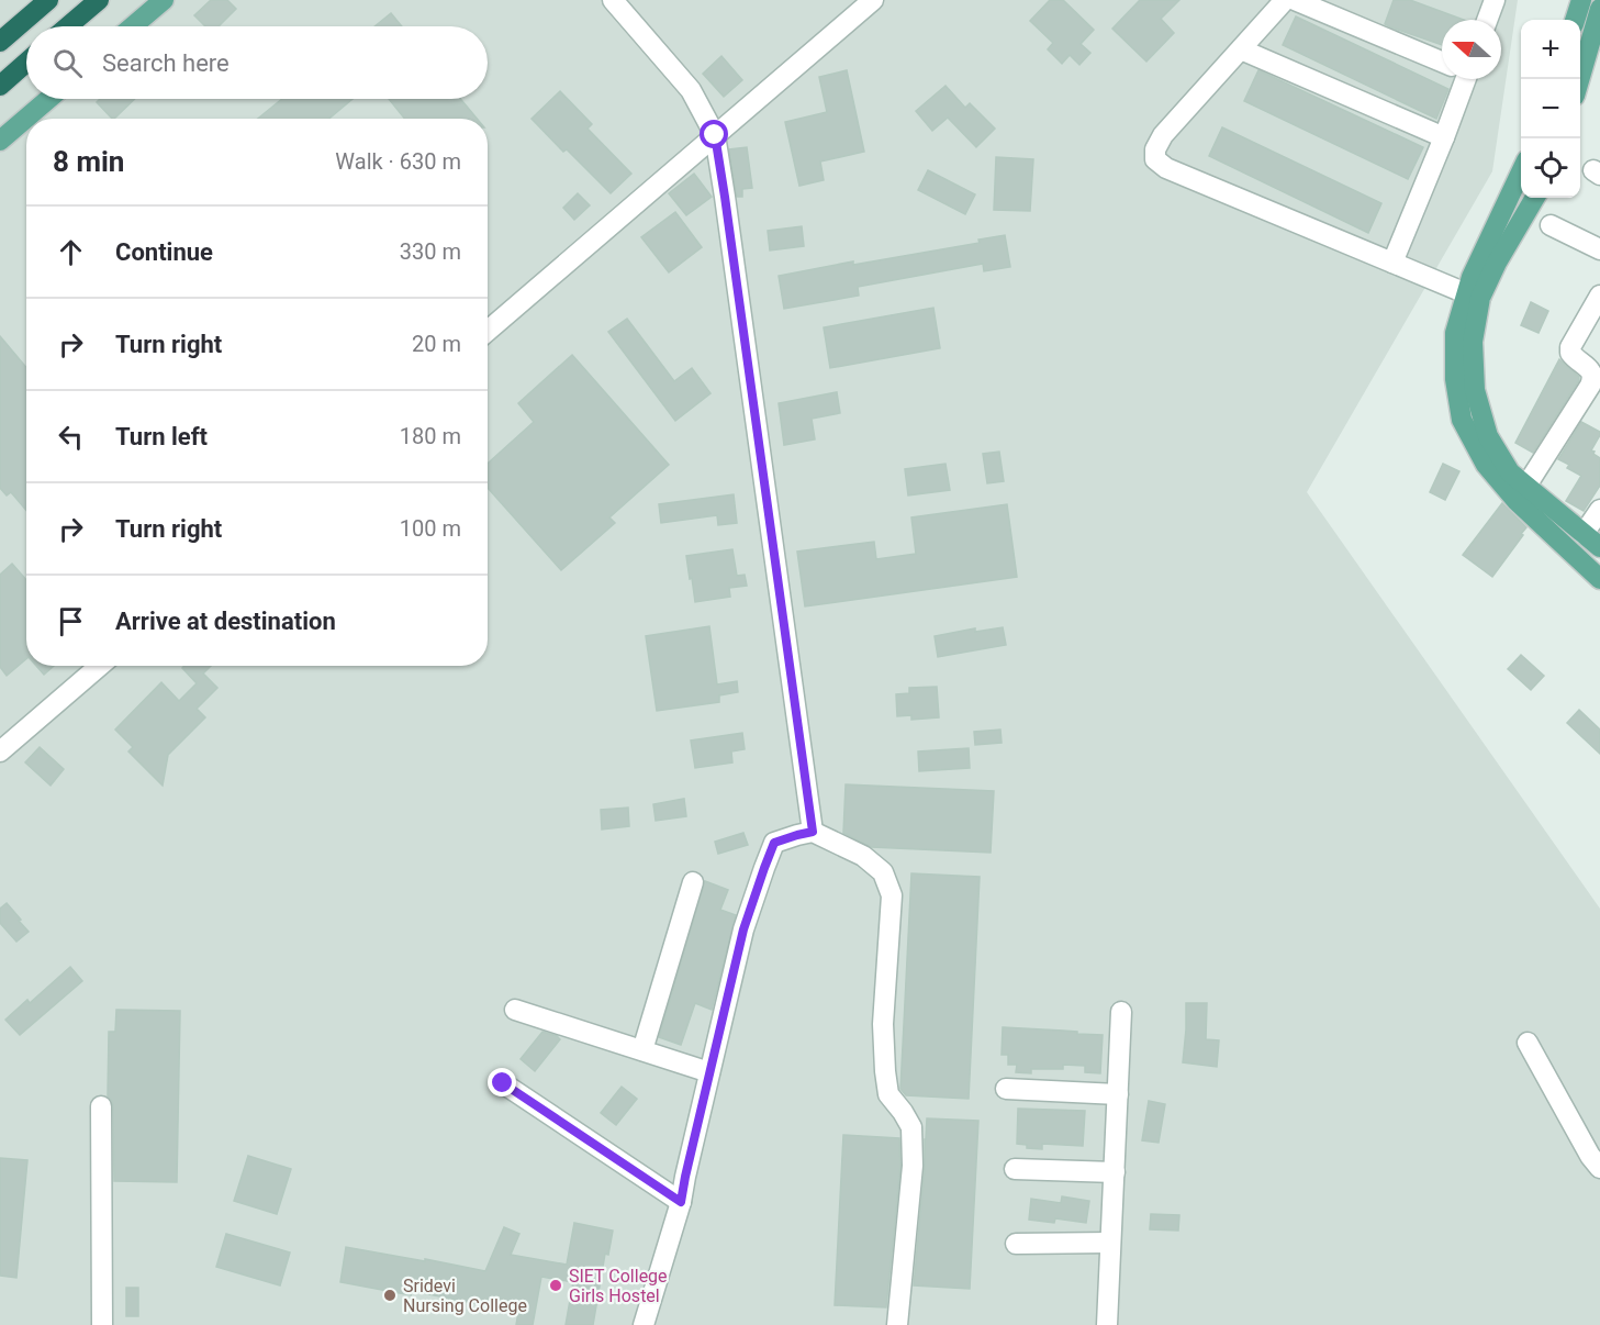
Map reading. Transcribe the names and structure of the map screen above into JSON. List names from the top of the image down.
{
  "places": ["SIET College Girls Hostel", "Sridevi Nursing College"],
  "north": "left",
  "page": {
    "map_buttons": ["+", "−"],
    "search": "Search here",
    "heading": ["8 min", "Walk · 630 m"],
    "list": [
      ["Continue", "330 m"],
      ["Turn right", "20 m"],
      ["Turn left", "180 m"],
      ["Turn right", "100 m"],
      "Arrive at destination"
    ]
  }
}
